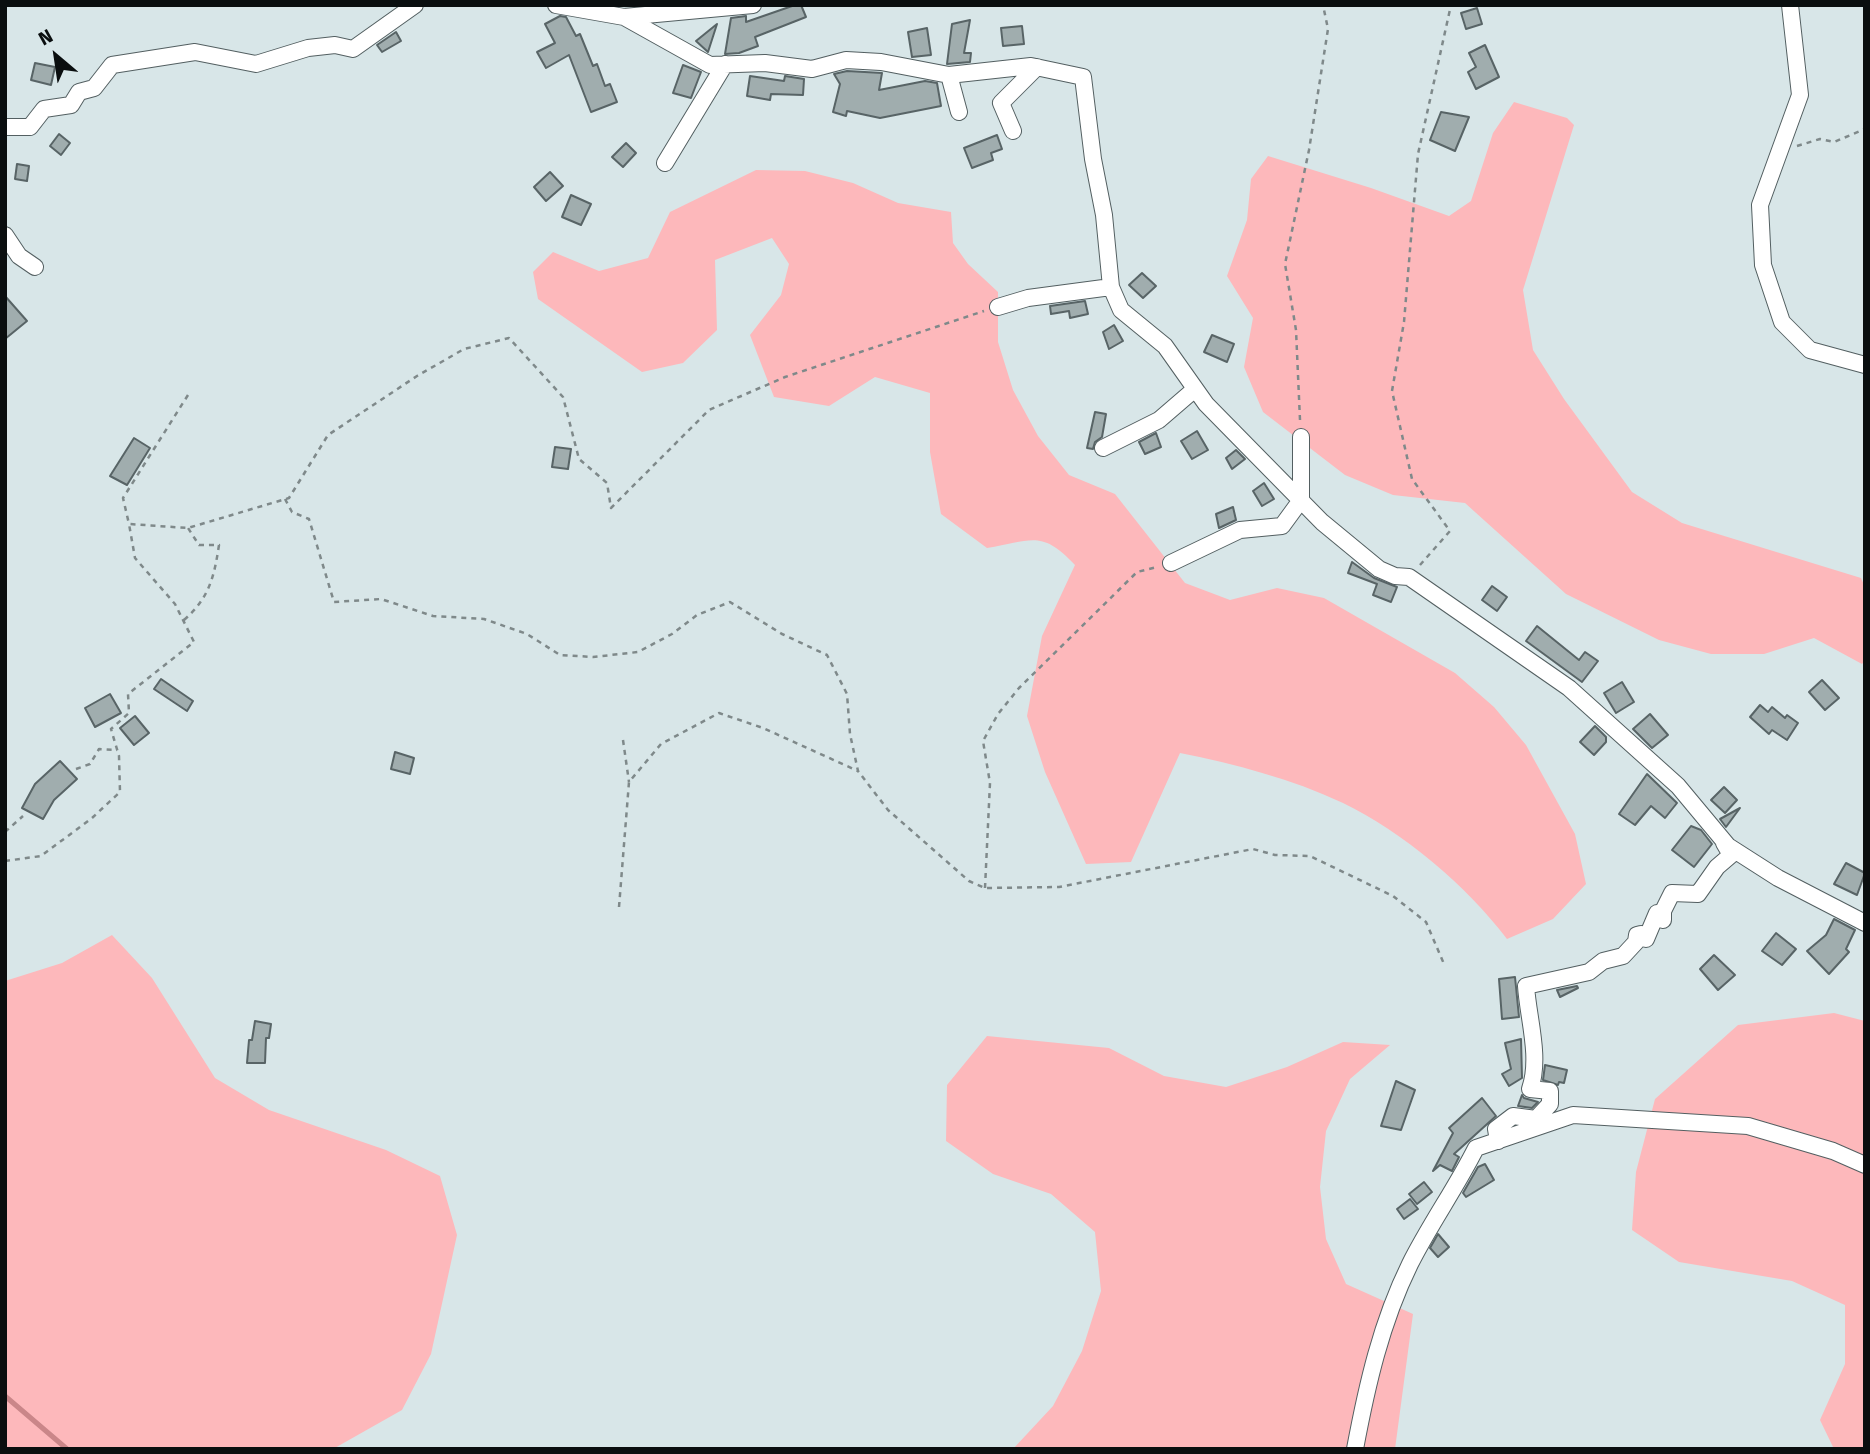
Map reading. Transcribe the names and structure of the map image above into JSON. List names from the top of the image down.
{
  "north": "top left"
}
